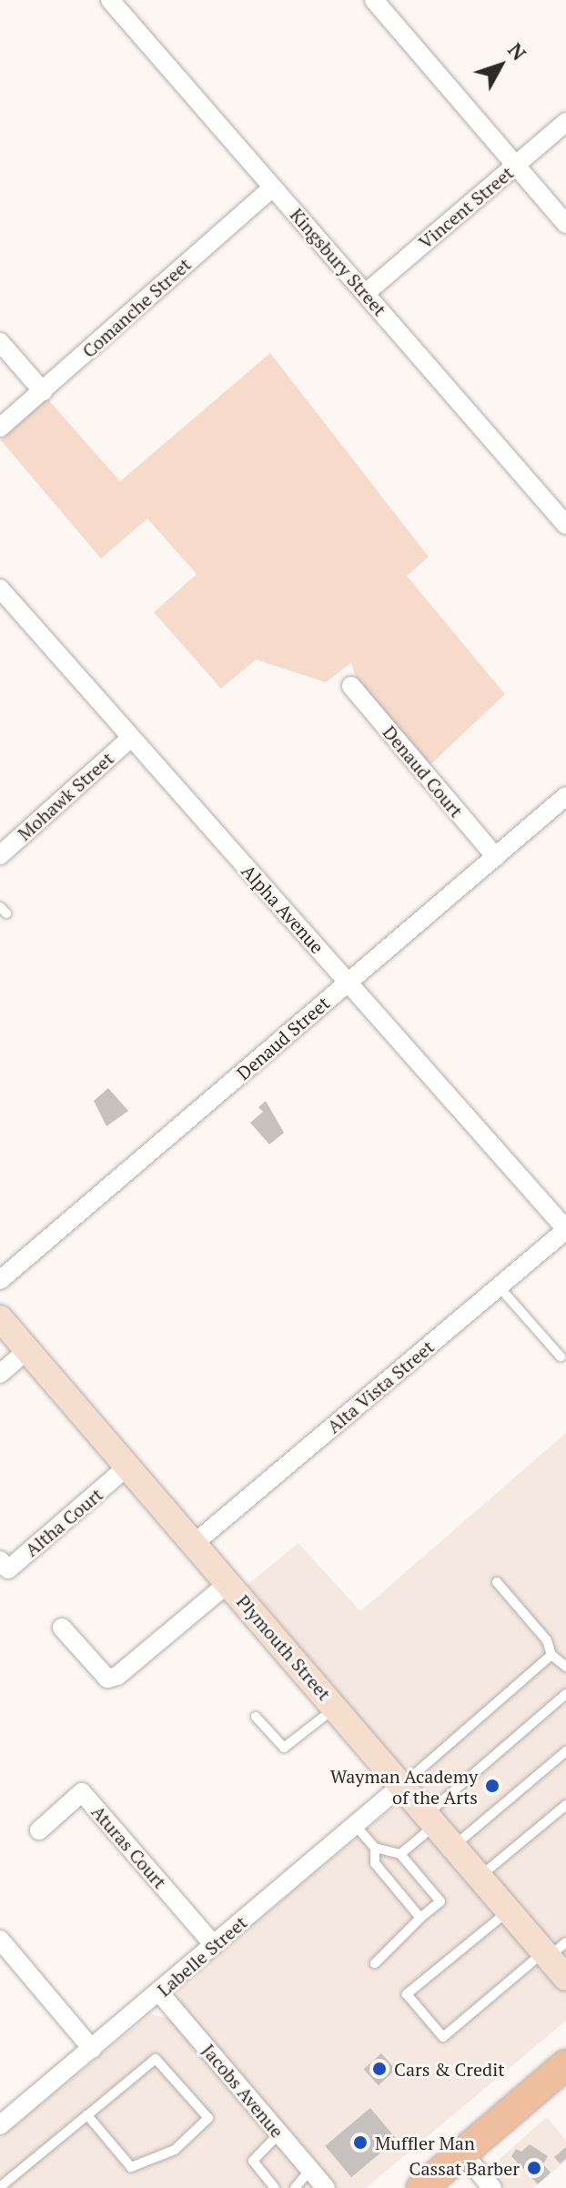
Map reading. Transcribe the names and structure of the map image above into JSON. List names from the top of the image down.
{
  "streets": {
    "street": [
      "Vincent Street",
      "Kingsbury Street",
      "Comanche Street",
      "Denaud Court",
      "Mohawk Street",
      "Alpha Avenue",
      "Denaud Street",
      "Alta Vista Street",
      "Altha Court",
      "Plymouth Street",
      "Aturas Court",
      "Labelle Street",
      "Jacobs Avenue"
    ]
  },
  "crossings": [
    ["Vincent Street", "Kingsbury Street"],
    ["Kingsbury Street", "Comanche Street"],
    ["Denaud Court", "Denaud Street"],
    ["Mohawk Street", "Alpha Avenue"],
    ["Alpha Avenue", "Denaud Street"],
    ["Alpha Avenue", "Alta Vista Street"],
    ["Alta Vista Street", "Plymouth Street"],
    ["Altha Court", "Plymouth Street"],
    ["Plymouth Street", "Labelle Street"],
    ["Aturas Court", "Labelle Street"],
    ["Labelle Street", "Jacobs Avenue"]
  ],
  "places": [
    "Wayman Academy of the Arts",
    "Cars & Credit",
    "Muffler Man",
    "Cassat Barber"
  ],
  "north": "top right"
}
